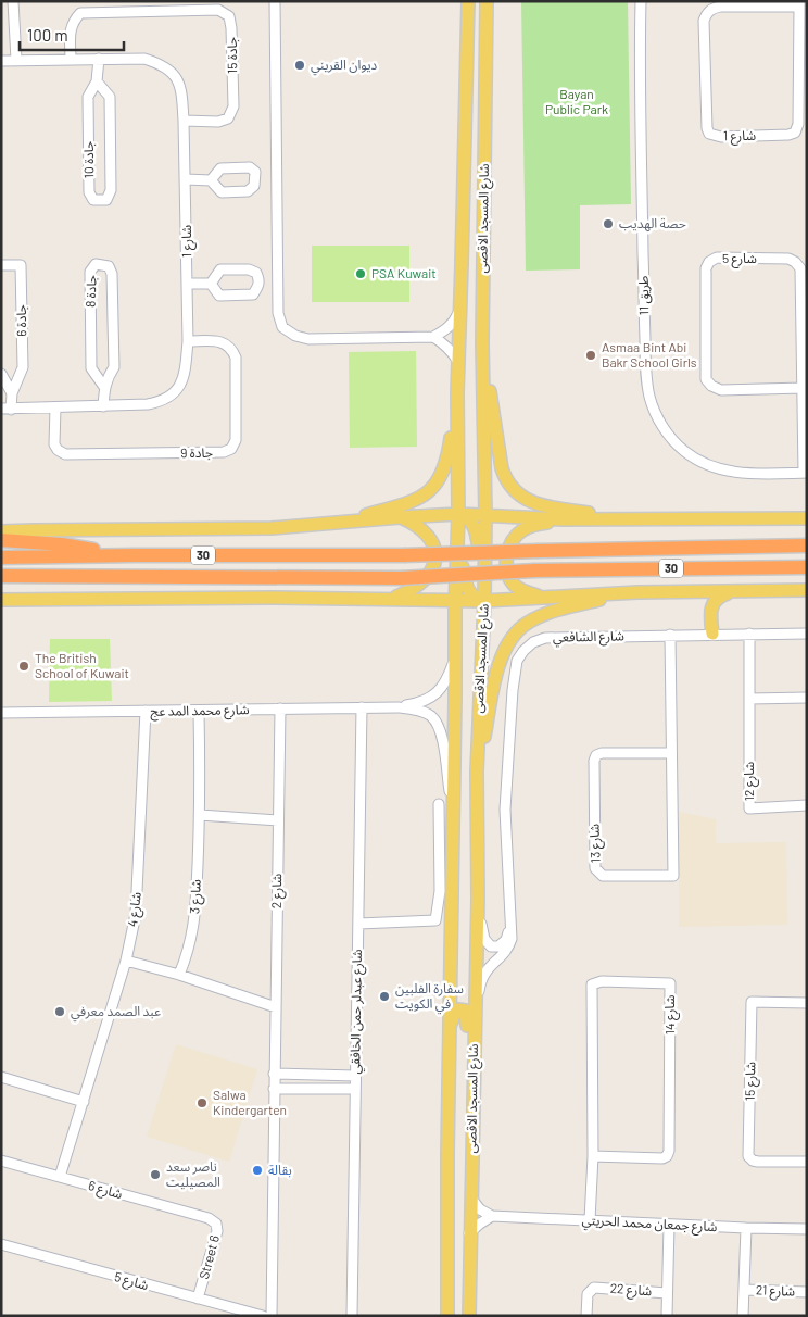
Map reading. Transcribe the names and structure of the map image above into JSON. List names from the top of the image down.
{
  "streets": {
    "highway": ["30"],
    "main road": ["شارع المسجد الاقصى"],
    "street": [
      "جادة 15",
      "شارع 1",
      "جادة 10",
      "شارع 5",
      "جادة 8",
      "طريق 11",
      "جادة 6",
      "جادة 9",
      "شارع الشافعي",
      "شارع محمد المد عج",
      "شارع 12",
      "شارع 13",
      "شارع 2",
      "شارع 3",
      "شارع 4",
      "شارع عبدلر حمن الخافقي",
      "شارع 14",
      "شارع 15",
      "شارع 6",
      "شارع جمعان محمد الحريتي",
      "Street 6",
      "شارع 22",
      "شارع 21"
    ]
  },
  "crossings": [
    ["جادة 15", "شارع 1"],
    ["شارع 1", "جادة 10"],
    ["شارع 1", "جادة 8"],
    ["شارع 1", "جادة 6"],
    ["شارع 1", "جادة 9"],
    ["شارع المسجد الاقصى", "شارع الشافعي"],
    ["شارع المسجد الاقصى", "شارع محمد المد عج"],
    ["شارع 5", "طريق 11"],
    ["شارع 5", "Street 6"],
    ["شارع الشافعي", "شارع 12"],
    ["شارع الشافعي", "شارع 13"],
    ["شارع محمد المد عج", "شارع 2"],
    ["شارع محمد المد عج", "شارع 3"],
    ["شارع محمد المد عج", "شارع 4"],
    ["شارع محمد المد عج", "شارع عبدلر حمن الخافقي"],
    ["شارع 4", "شارع 6"],
    ["شارع 14", "شارع جمعان محمد الحريتي"],
    ["شارع 6", "Street 6"],
    ["شارع جمعان محمد الحريتي", "شارع 22"],
    ["شارع جمعان محمد الحريتي", "شارع 21"]
  ],
  "parks": ["Bayan Public Park"],
  "places": [
    "ديوان القريني",
    "حصة الهديب",
    "PSA Kuwait",
    "Asmaa Bint Abi Bakr School Girls",
    "The British School of Kuwait",
    "سفارة الفلبين في الكويت",
    "عبد الصمد معرفي",
    "Salwa Kindergarten",
    "بقالة",
    "ناصر سعد المصيليت"
  ],
  "scale_bar": "100 m"
}
